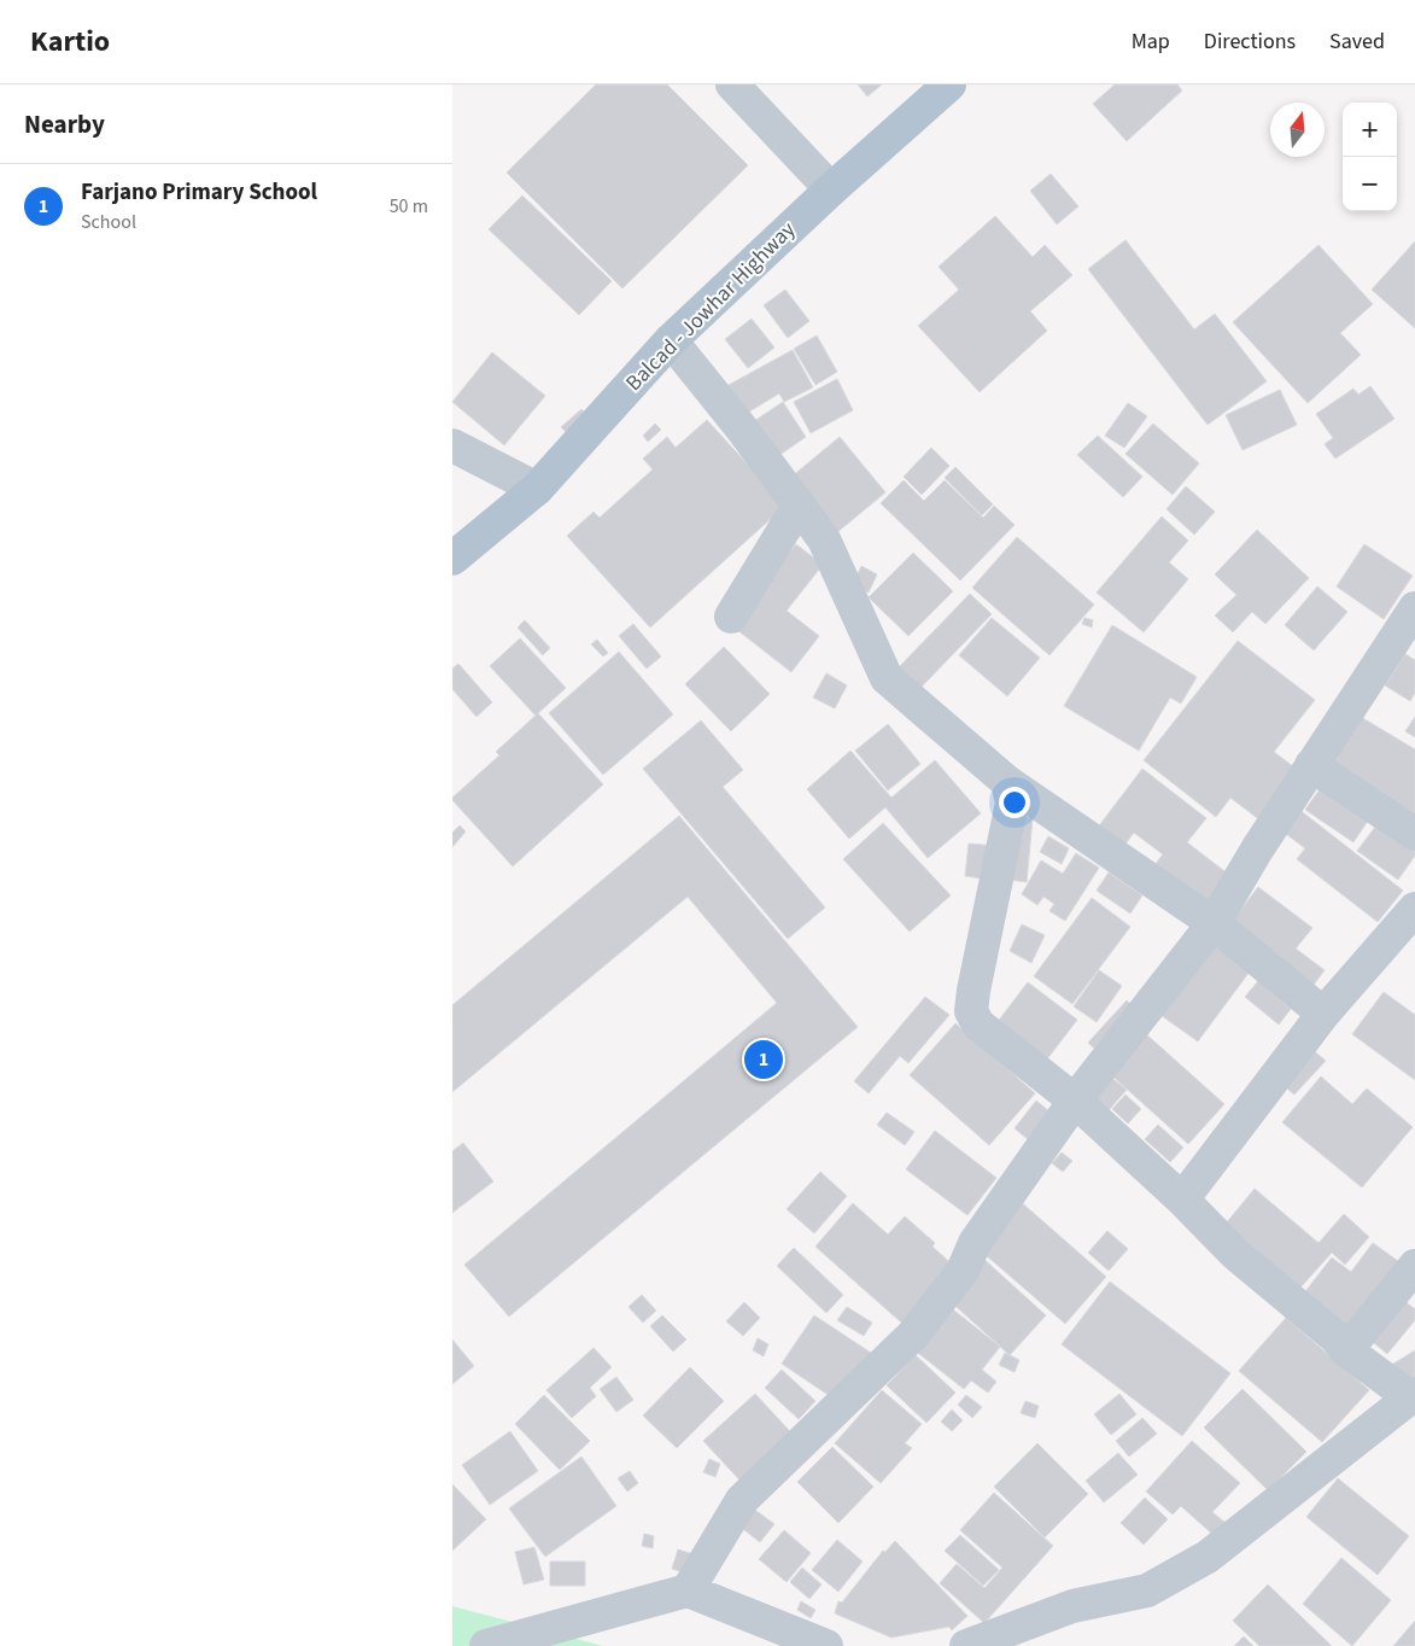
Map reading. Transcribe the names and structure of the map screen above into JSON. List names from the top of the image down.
{
  "streets": {
    "main road": ["Balcad - Jowhar Highway"]
  },
  "north": "top",
  "page": {
    "header": "Kartio",
    "nav": ["Map", "Directions", "Saved"],
    "heading": "Nearby",
    "map_buttons": ["+", "−"],
    "list": [
      {
        "mark": "1",
        "name": "Farjano Primary School",
        "note": "School",
        "value": "50 m"
      }
    ],
    "pins": "1"
  }
}
